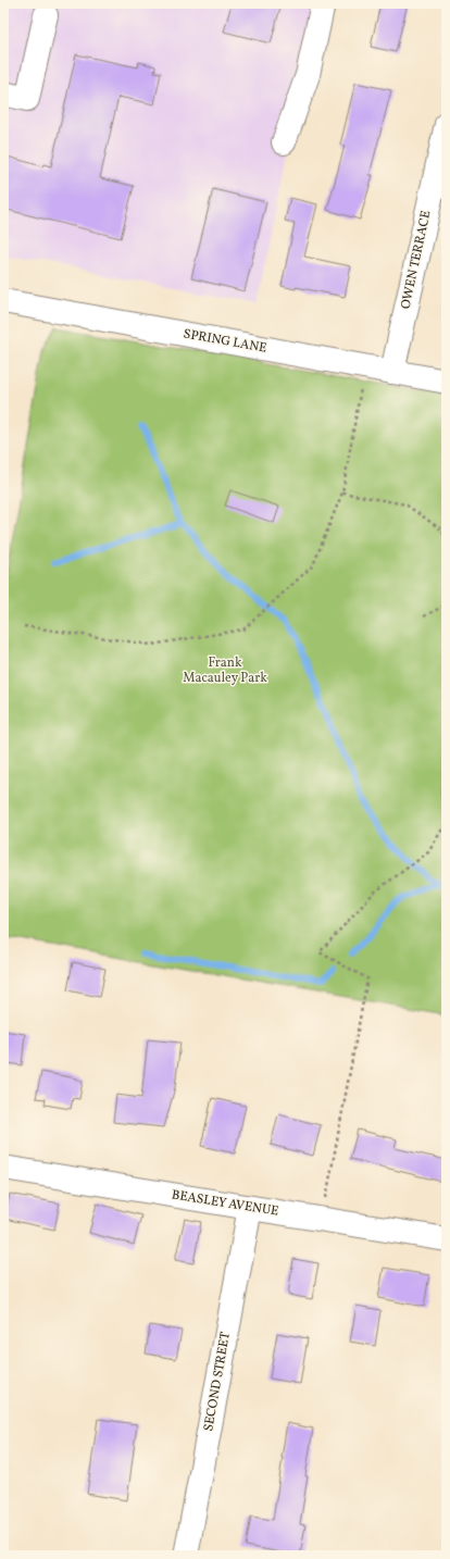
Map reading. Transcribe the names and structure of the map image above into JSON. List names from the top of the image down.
{
  "streets": {
    "street": [
      "OWEN TERRACE",
      "SPRING LANE",
      "BEASLEY AVENUE",
      "SECOND STREET"
    ]
  },
  "crossings": [
    ["OWEN TERRACE", "SPRING LANE"],
    ["BEASLEY AVENUE", "SECOND STREET"]
  ],
  "parks": ["Frank Macauley Park"]
}
